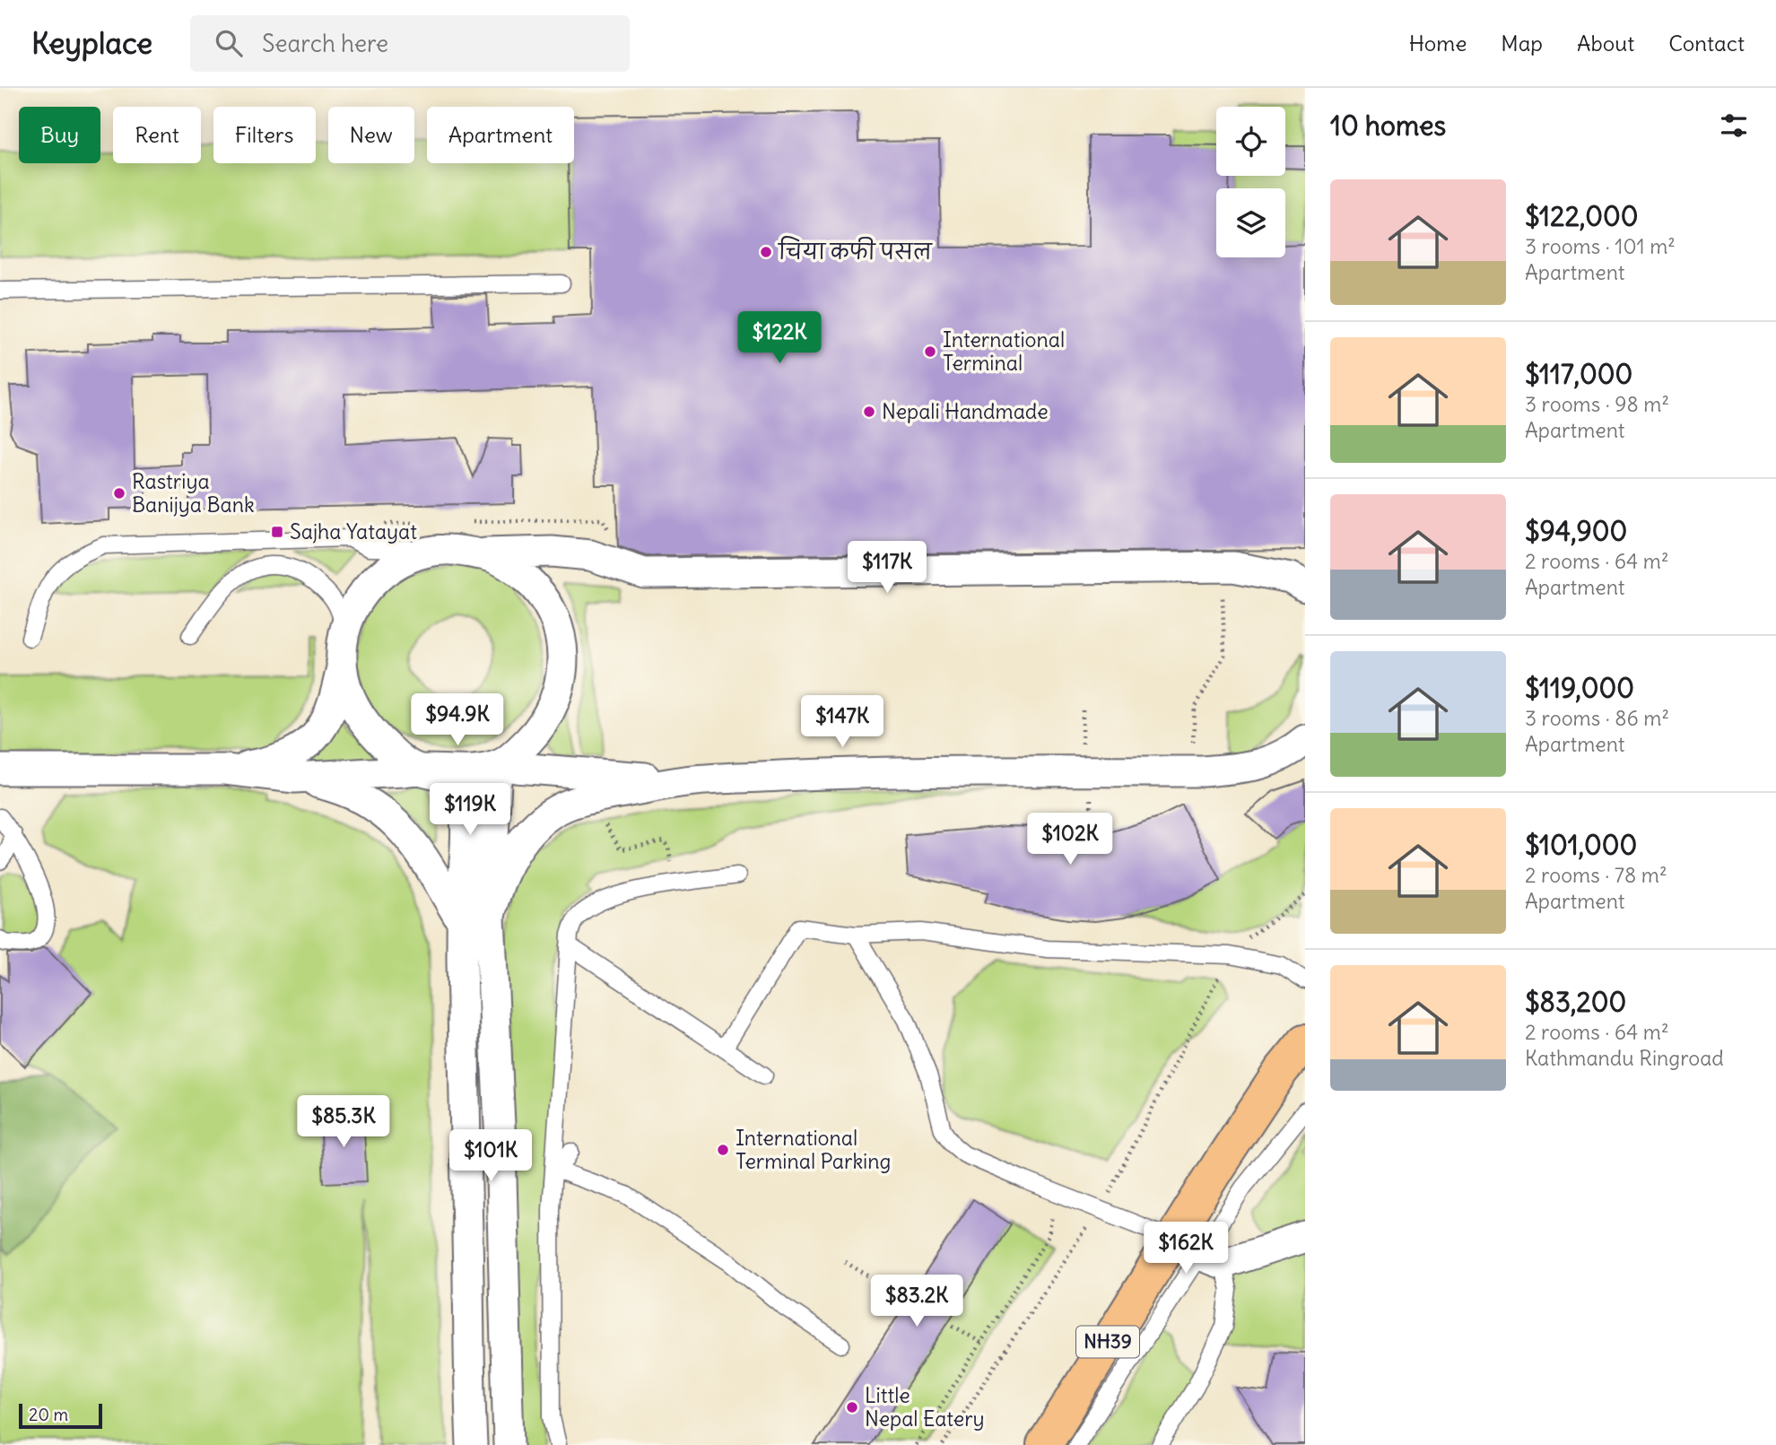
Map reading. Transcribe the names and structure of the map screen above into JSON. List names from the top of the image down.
{
  "streets": {
    "highway": ["NH39"]
  },
  "places": {
    "other": [
      "चिया कफी पसल",
      "International Terminal",
      "Nepali Handmade",
      "Rastriya Banijya Bank",
      "International Terminal Parking",
      "Little Nepal Eatery"
    ],
    "transit": ["Sajha Yatayat"]
  },
  "scale_bar": "20 m",
  "page": {
    "header": "Keyplace",
    "search": "Search here",
    "nav": [
      "Home",
      "Map",
      "About",
      "Contact"
    ],
    "heading": "10 homes",
    "chip": [
      "Buy",
      "Rent",
      "Filters",
      "New",
      "Apartment"
    ],
    "list": [
      {
        "name": "$122,000",
        "note": "3 rooms · 101 m² · Apartment"
      },
      {
        "name": "$117,000",
        "note": "3 rooms · 98 m² · Apartment"
      },
      {
        "name": "$94,900",
        "note": "2 rooms · 64 m² · Apartment"
      },
      {
        "name": "$119,000",
        "note": "3 rooms · 86 m² · Apartment"
      },
      {
        "name": "$101,000",
        "note": "2 rooms · 78 m² · Apartment"
      },
      {
        "name": "$83,200",
        "note": "2 rooms · 64 m² · Kathmandu Ringroad"
      }
    ],
    "price": [
      "$122K",
      "$117K",
      "$94.9K",
      "$147K",
      "$119K",
      "$102K",
      "$85.3K",
      "$101K",
      "$162K",
      "$83.2K"
    ],
    "scale": "20 m"
  }
}
